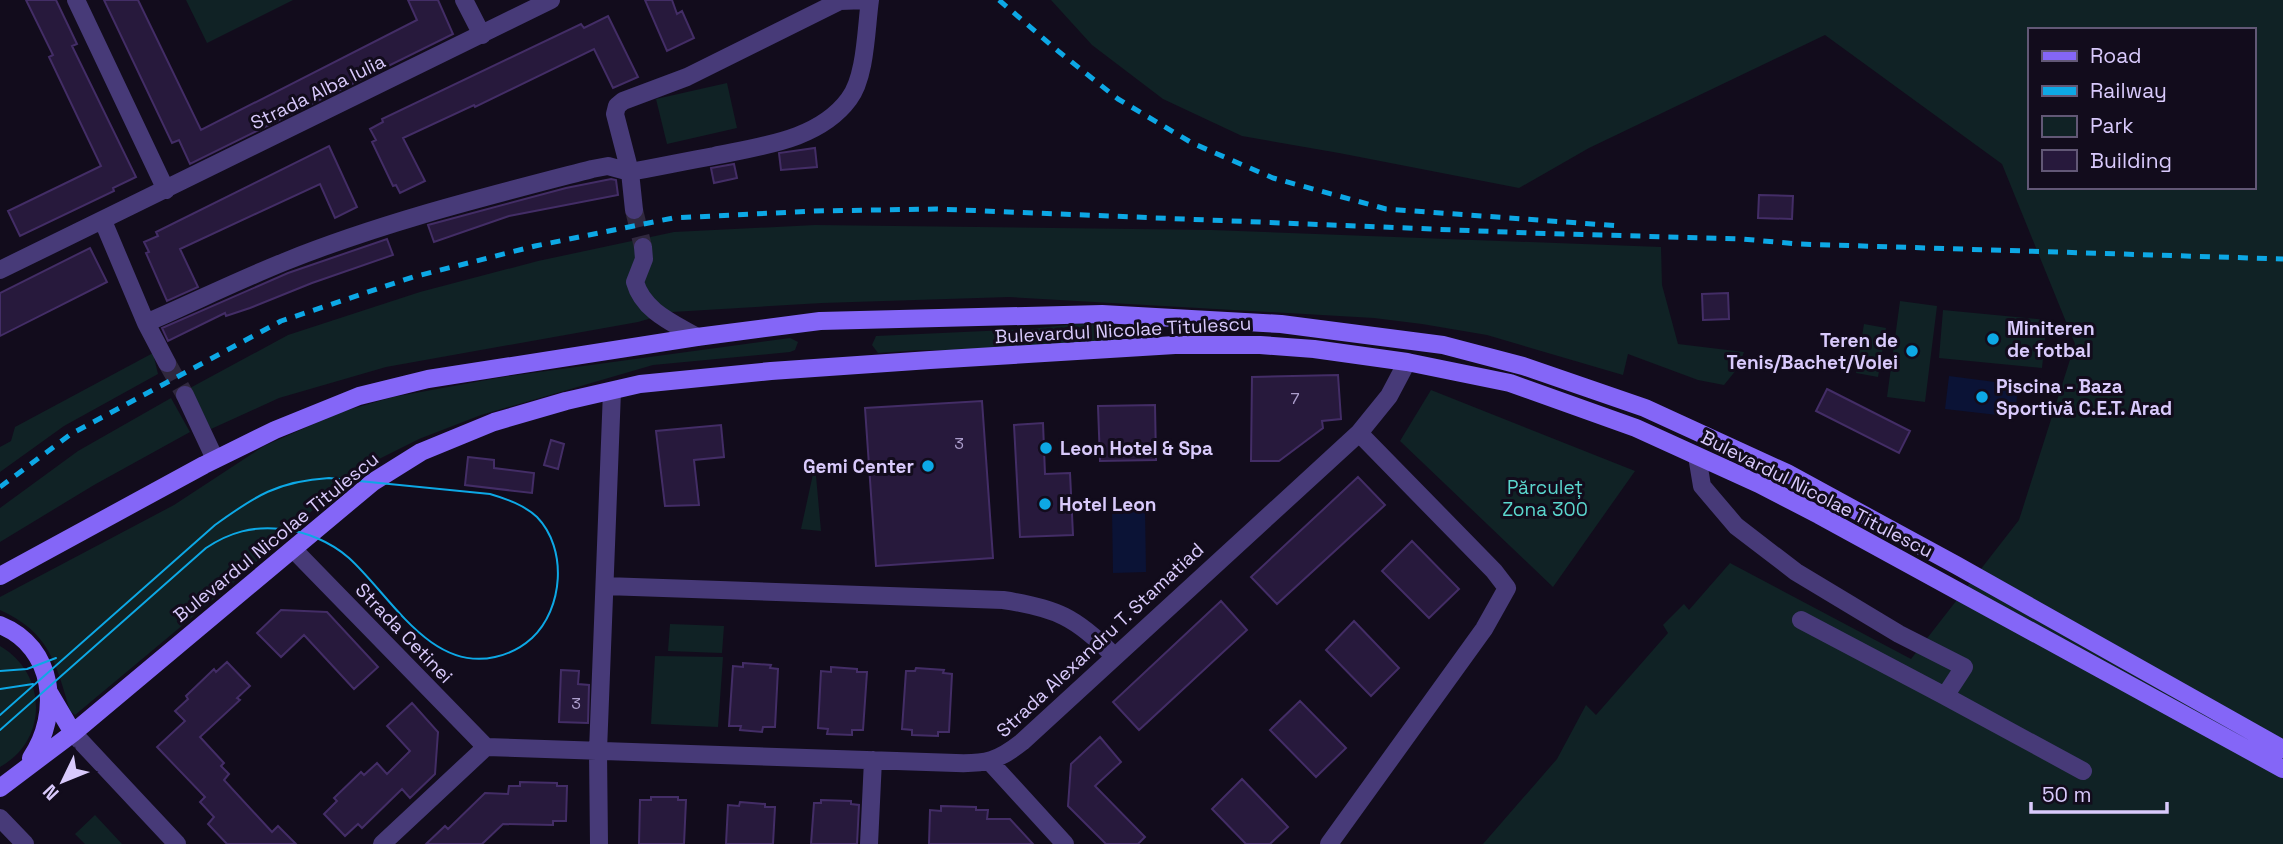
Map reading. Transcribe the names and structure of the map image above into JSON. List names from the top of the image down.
{
  "streets": {
    "main road": ["Bulevardul Nicolae Titulescu"],
    "street": ["Strada Alba Iulia", "Strada Cetinei", "Strada Alexandru T. Stamatiad"]
  },
  "crossings": [
    ["Bulevardul Nicolae Titulescu", "Strada Cetinei"],
    ["Bulevardul Nicolae Titulescu", "Strada Alexandru T. Stamatiad"],
    ["Strada Cetinei", "Strada Alexandru T. Stamatiad"]
  ],
  "parks": ["Părculeț Zona 300"],
  "places": [
    "Miniteren de fotbal",
    "Teren de Tenis/Bachet/Volei",
    "Piscina - Baza Sportivă C.E.T. Arad",
    "Leon Hotel & Spa",
    "Gemi Center",
    "Hotel Leon"
  ],
  "house_numbers": ["7", "3", "3"],
  "legend": [
    "Road",
    "Railway",
    "Park",
    "Building"
  ],
  "scale_bar": "50 m",
  "north": "bottom left"
}
